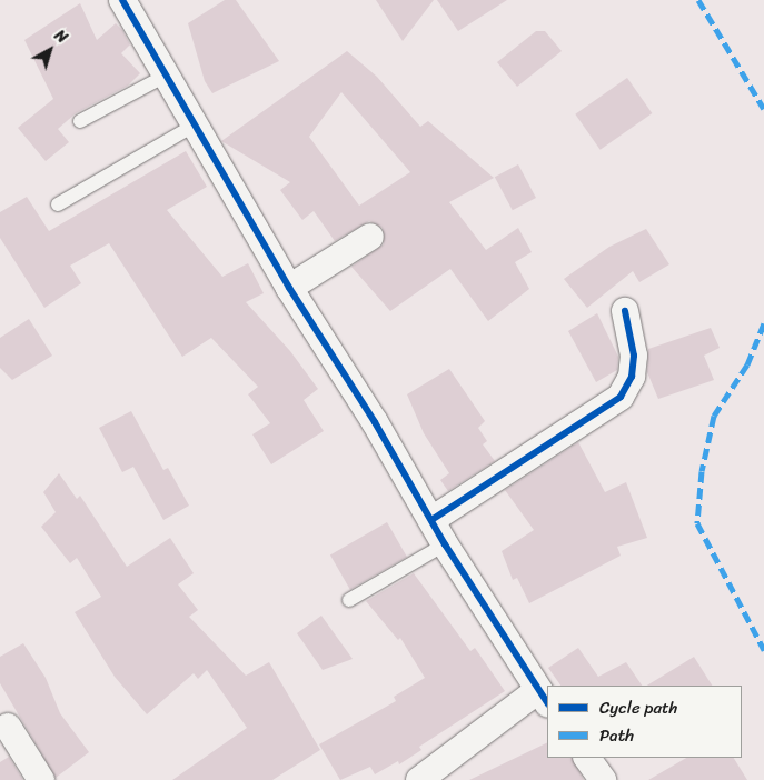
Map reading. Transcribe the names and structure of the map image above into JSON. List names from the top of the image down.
{
  "legend": ["Cycle path", "Path"],
  "north": "top right"
}
